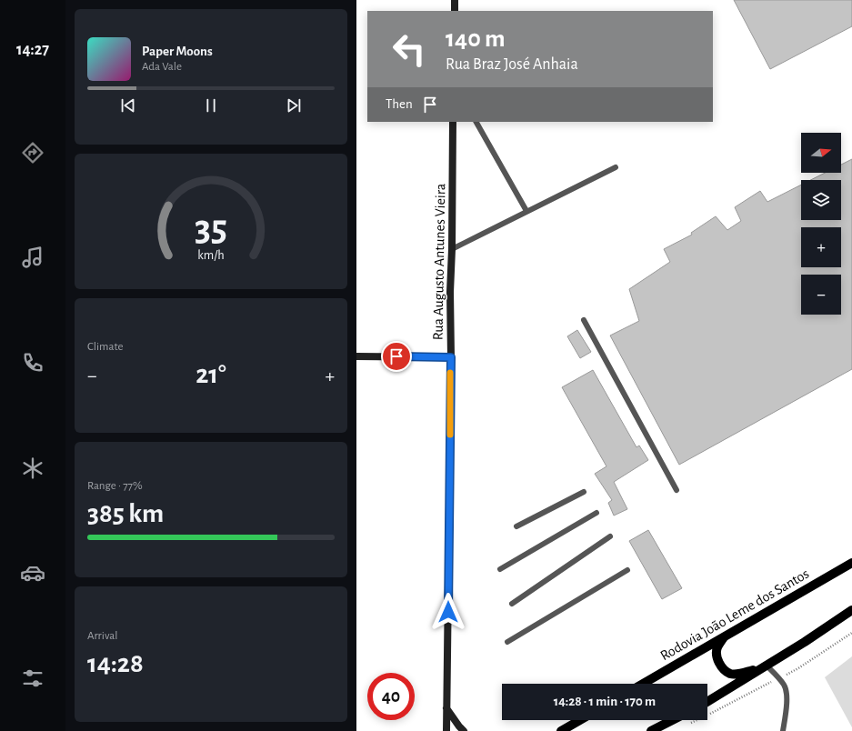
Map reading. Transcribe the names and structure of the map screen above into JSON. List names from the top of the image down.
{
  "streets": {
    "main road": ["Rodovia João Leme dos Santos"],
    "street": ["Rua Augusto Antunes Vieira"]
  },
  "north": "right",
  "page": {
    "tabs": "14:27",
    "turn": ["140 m", "Rua Braz José Anhaia"],
    "song": ["Paper Moons", "Ada Vale"],
    "then": "Then",
    "map_buttons": ["+", "−"],
    "tile": [
      "Climate",
      ["Range · 77%", "385 km"],
      ["Arrival", "14:28"]
    ],
    "heat": ["−", "21°", "+"],
    "limit": "40",
    "trip": "14:28 · 1 min · 170 m",
    "gauge": ["35", "km/h"]
  }
}
